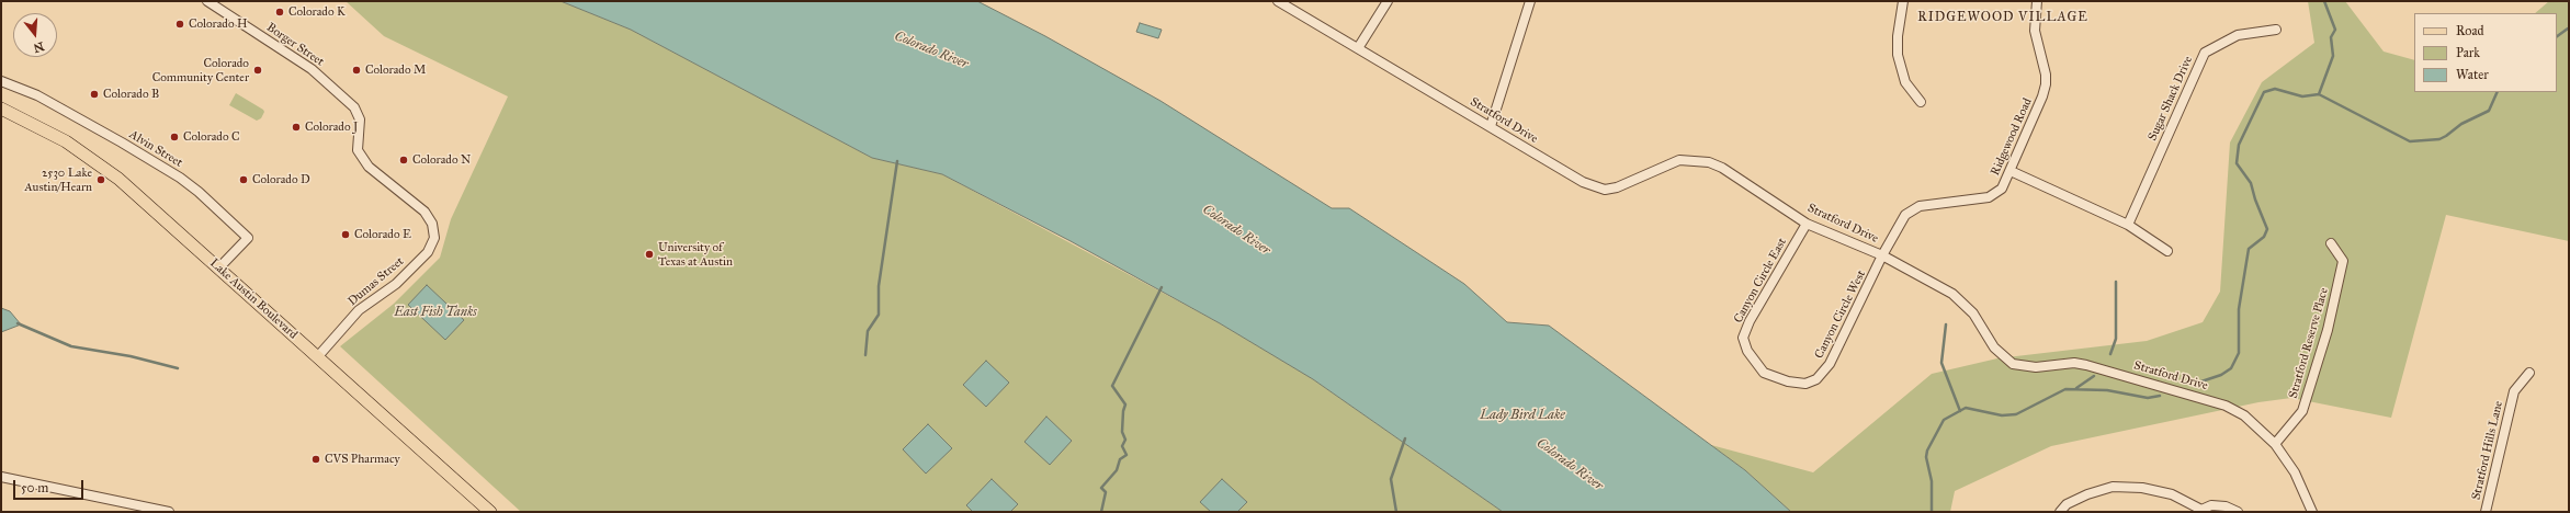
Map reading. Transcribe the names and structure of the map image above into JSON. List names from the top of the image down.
{
  "streets": {
    "main road": ["Lake Austin Boulevard"],
    "street": [
      "Borger Street",
      "Sugar Shack Drive",
      "Stratford Drive",
      "Ridgewood Road",
      "Alvin Street",
      "Canyon Circle East",
      "Dumas Street",
      "Canyon Circle West",
      "Stratford Reserve Place",
      "Stratford Hills Lane"
    ]
  },
  "crossings": [
    ["Borger Street", "Dumas Street"],
    ["Stratford Drive", "Ridgewood Road"],
    ["Stratford Drive", "Canyon Circle East"],
    ["Stratford Drive", "Canyon Circle West"],
    ["Stratford Drive", "Stratford Reserve Place"],
    ["Ridgewood Road", "Canyon Circle West"],
    ["Alvin Street", "Lake Austin Boulevard"],
    ["Canyon Circle East", "Canyon Circle West"],
    ["Dumas Street", "Lake Austin Boulevard"]
  ],
  "districts": ["RIDGEWOOD VILLAGE"],
  "water": ["Colorado River", "East Fish Tanks", "Lady Bird Lake"],
  "places": [
    "Colorado K",
    "Colorado H",
    "Colorado Community Center",
    "Colorado M",
    "Colorado B",
    "Colorado J",
    "Colorado C",
    "Colorado N",
    "2530 Lake Austin/Hearn",
    "Colorado D",
    "Colorado E",
    "University of Texas at Austin",
    "CVS Pharmacy"
  ],
  "legend": ["Road", "Park", "Water"],
  "scale_bar": "50 m",
  "north": "bottom"
}
